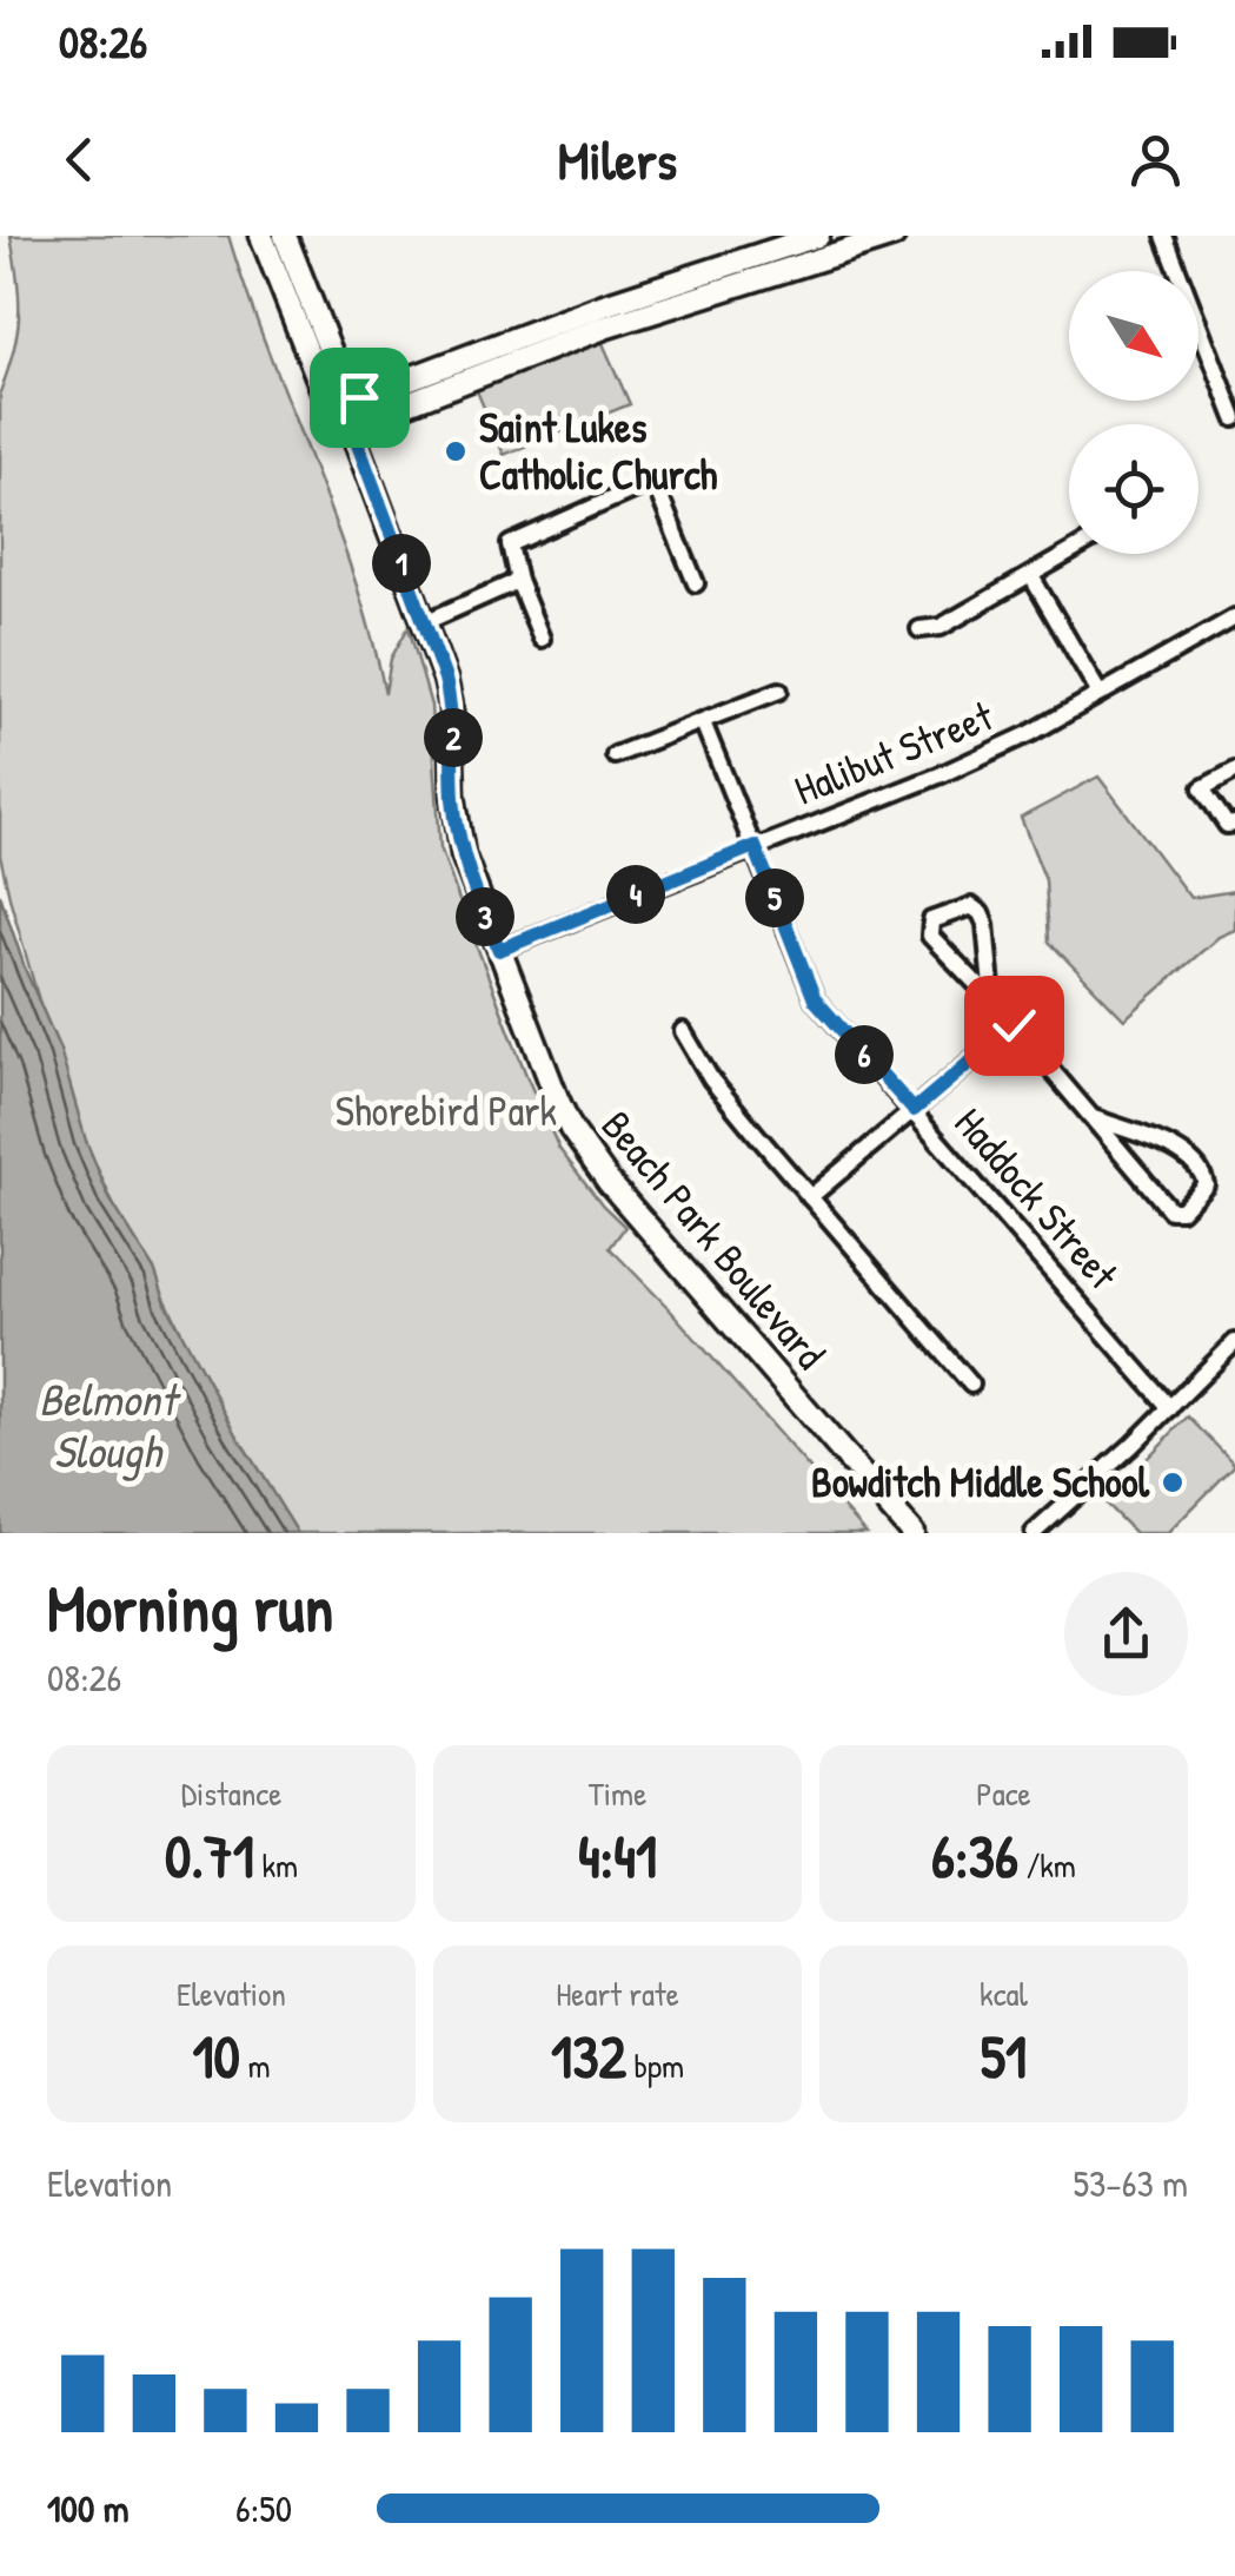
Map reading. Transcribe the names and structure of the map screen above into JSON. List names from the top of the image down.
{
  "streets": {
    "main road": ["Beach Park Boulevard"],
    "street": ["Halibut Street", "Haddock Street"]
  },
  "crossings": [
    ["Halibut Street", "Haddock Street"],
    ["Halibut Street", "Beach Park Boulevard"]
  ],
  "water": ["Belmont Slough"],
  "parks": ["Shorebird Park"],
  "places": ["Saint Lukes Catholic Church", "Bowditch Middle School"],
  "north": "bottom right",
  "page": {
    "status": "08:26",
    "header": "Milers",
    "pins": [
      "1",
      "2",
      "4",
      "5",
      "3",
      "6"
    ],
    "heading": ["Morning run", "08:26"],
    "stats": [
      ["Distance", "0.71 km"],
      ["Time", "4:41"],
      ["Pace", "6:36 /km"],
      ["Elevation", "10 m"],
      ["Heart rate", "132 bpm"],
      ["kcal", "51"]
    ],
    "chart": ["Elevation", "53–63 m"],
    "list": [
      {
        "name": "100 m",
        "note": "6:50"
      }
    ]
  }
}
